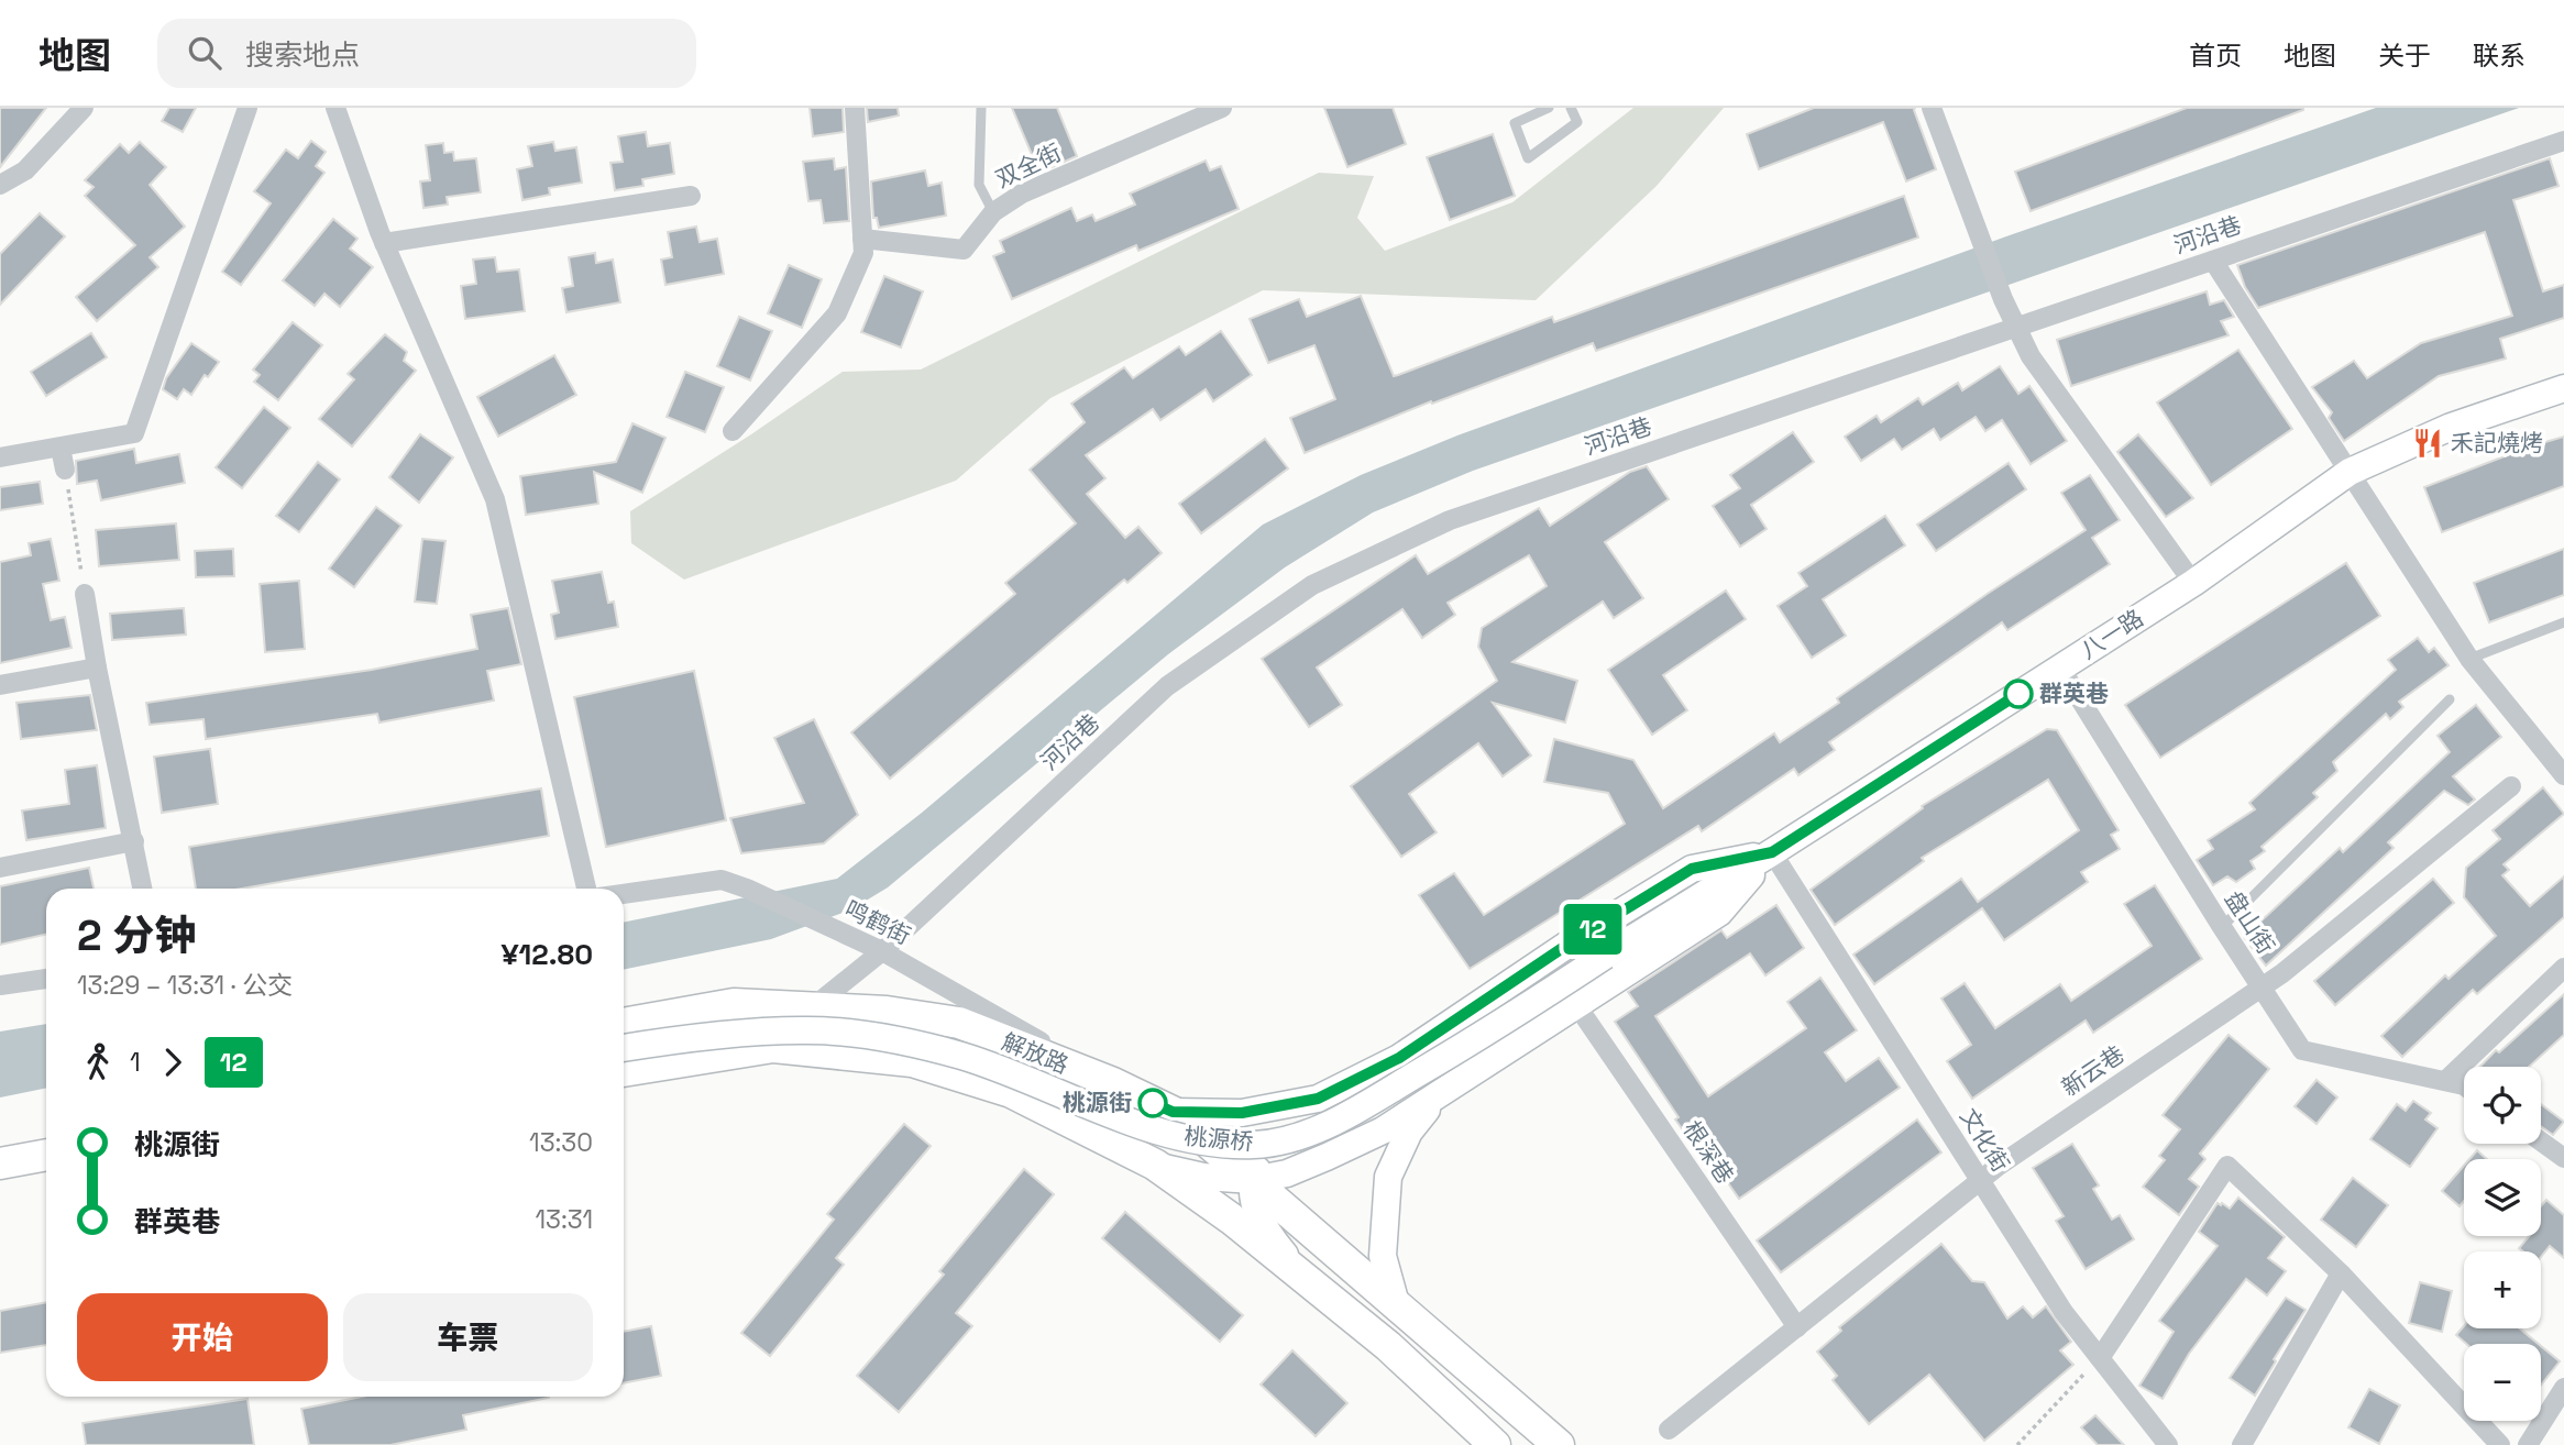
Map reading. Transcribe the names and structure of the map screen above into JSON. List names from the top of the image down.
{
  "streets": {
    "main road": ["八一路", "解放路", "桃源桥"],
    "street": [
      "双全街",
      "河沿巷",
      "鸣鹤街",
      "盘山街",
      "新云巷",
      "文化街",
      "根深巷"
    ]
  },
  "crossings": [
    ["河沿巷", "鸣鹤街"],
    ["河沿巷", "解放路"],
    ["八一路", "盘山街"],
    ["八一路", "解放路"],
    ["八一路", "桃源桥"],
    ["八一路", "文化街"],
    ["鸣鹤街", "解放路"],
    ["盘山街", "新云巷"],
    ["新云巷", "文化街"],
    ["新云巷", "根深巷"],
    ["桃源桥", "文化街"]
  ],
  "places": {
    "restaurant": ["禾記燒烤"],
    "other": ["群英巷", "桃源街"]
  },
  "lines": ["bus line 12"],
  "page": {
    "header": "地图",
    "search": "搜索地点",
    "nav": [
      "首页",
      "地图",
      "关于",
      "联系"
    ],
    "on_map": "12",
    "heading": ["2 分钟", "13:29 – 13:31 · 公交", "¥12.80"],
    "legs": ["1", "12"],
    "map_buttons": ["+", "−"],
    "list": [
      {
        "name": "桃源街",
        "value": "13:30"
      },
      {
        "name": "群英巷",
        "value": "13:31"
      }
    ],
    "buttons": ["开始", "车票"]
  }
}
